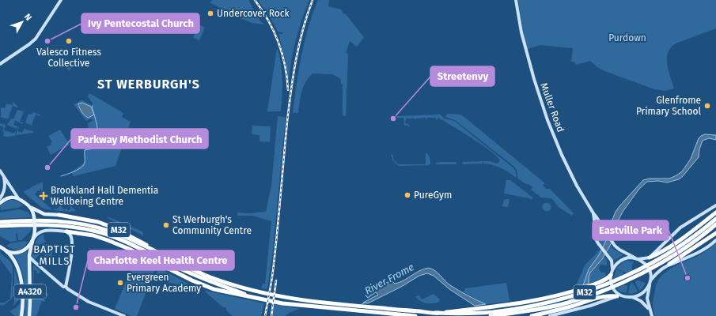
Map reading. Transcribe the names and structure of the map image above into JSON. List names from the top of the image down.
{
  "streets": {
    "highway": ["M32"],
    "main road": ["Muller Road", "A4320"]
  },
  "crossings": [
    ["Muller Road", "M32"]
  ],
  "districts": ["ST WERBURGH'S", "BAPTIST MILLS"],
  "water": ["River Frome"],
  "parks": ["Purdown"],
  "places": {
    "other": [
      "Undercover Rock",
      "Ivy Pentecostal Church",
      "Valesco Fitness Collective",
      "Glenfrome Primary School",
      "Streetenvy",
      "Parkway Methodist Church",
      "PureGym",
      "St Werburgh's Community Centre",
      "Eastville Park",
      "Evergreen Primary Academy",
      "Charlotte Keel Health Centre"
    ],
    "health": ["Brookland Hall Dementia Wellbeing Centre"]
  },
  "north": "top right"
}
